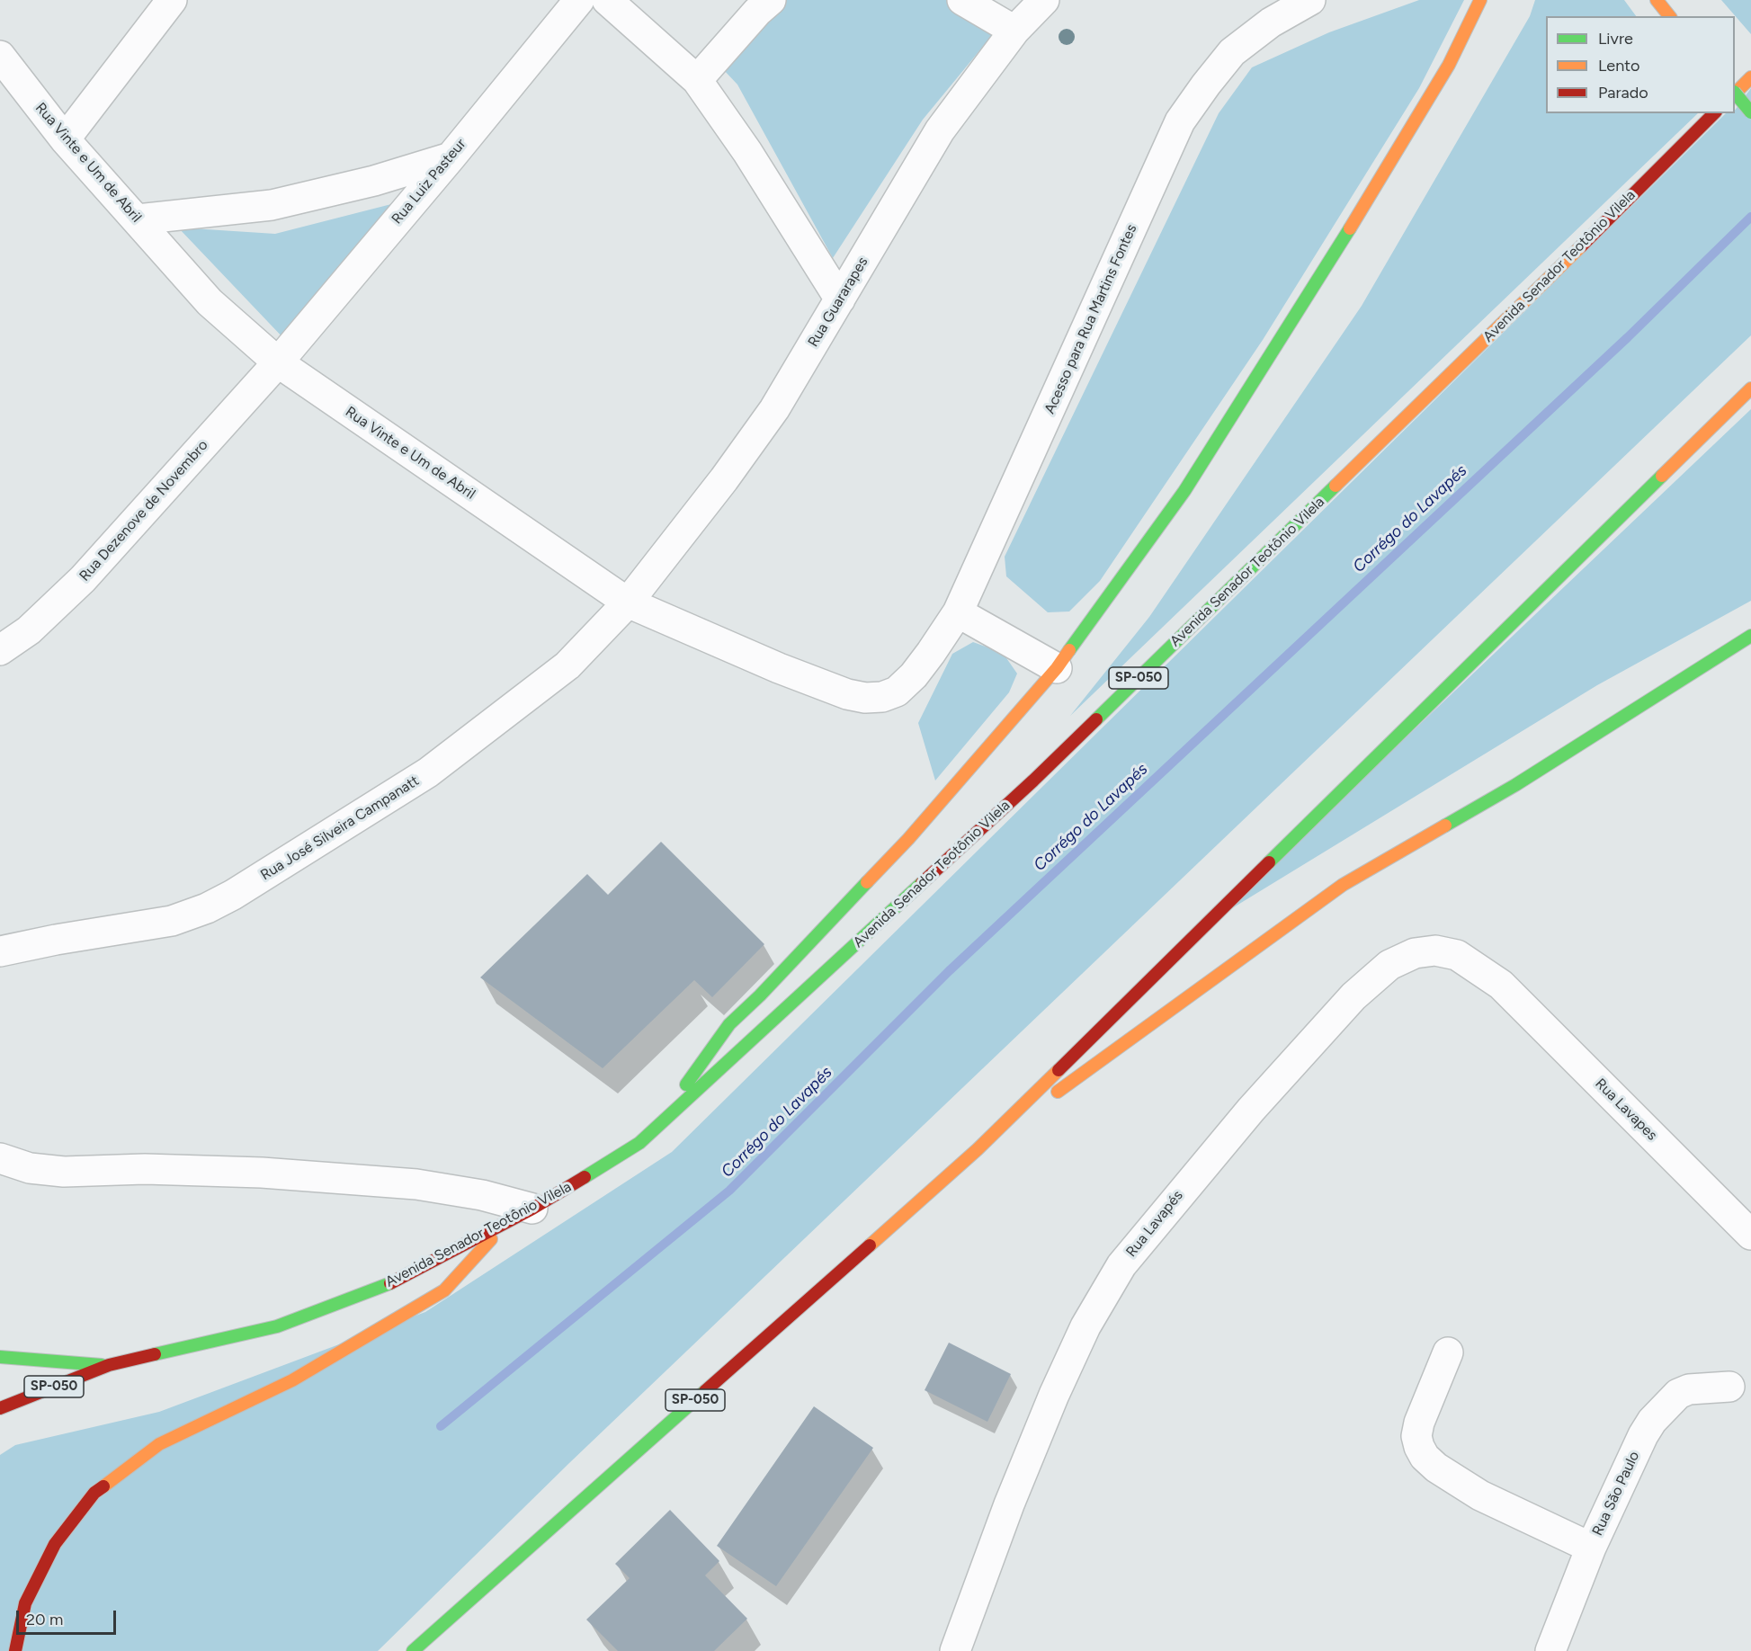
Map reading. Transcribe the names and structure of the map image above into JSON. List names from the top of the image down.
{
  "streets": {
    "main road": ["Avenida Senador Teotônio Vilela", "SP-050"],
    "street": [
      "Rua Vinte e Um de Abril",
      "Rua Luiz Pasteur",
      "Rua Guararapes",
      "Acesso para Rua Martins Fontes",
      "Rua Dezenove de Novembro",
      "Rua José Silveira Campanatt",
      "Rua Lavapes",
      "Rua Lavapés",
      "Rua São Paulo"
    ]
  },
  "crossings": [
    ["Rua Vinte e Um de Abril", "Rua Luiz Pasteur"],
    ["Rua Vinte e Um de Abril", "Rua Guararapes"],
    ["Rua Vinte e Um de Abril", "Acesso para Rua Martins Fontes"],
    ["Rua Vinte e Um de Abril", "Rua Dezenove de Novembro"],
    ["Rua Vinte e Um de Abril", "Rua José Silveira Campanatt"],
    ["Rua Luiz Pasteur", "Rua Dezenove de Novembro"],
    ["Rua Guararapes", "Rua José Silveira Campanatt"],
    ["Rua Lavapes", "Rua Lavapés"]
  ],
  "water": ["Corrégo do Lavapés"],
  "legend": ["Livre", "Lento", "Parado"],
  "scale_bar": "20 m"
}
